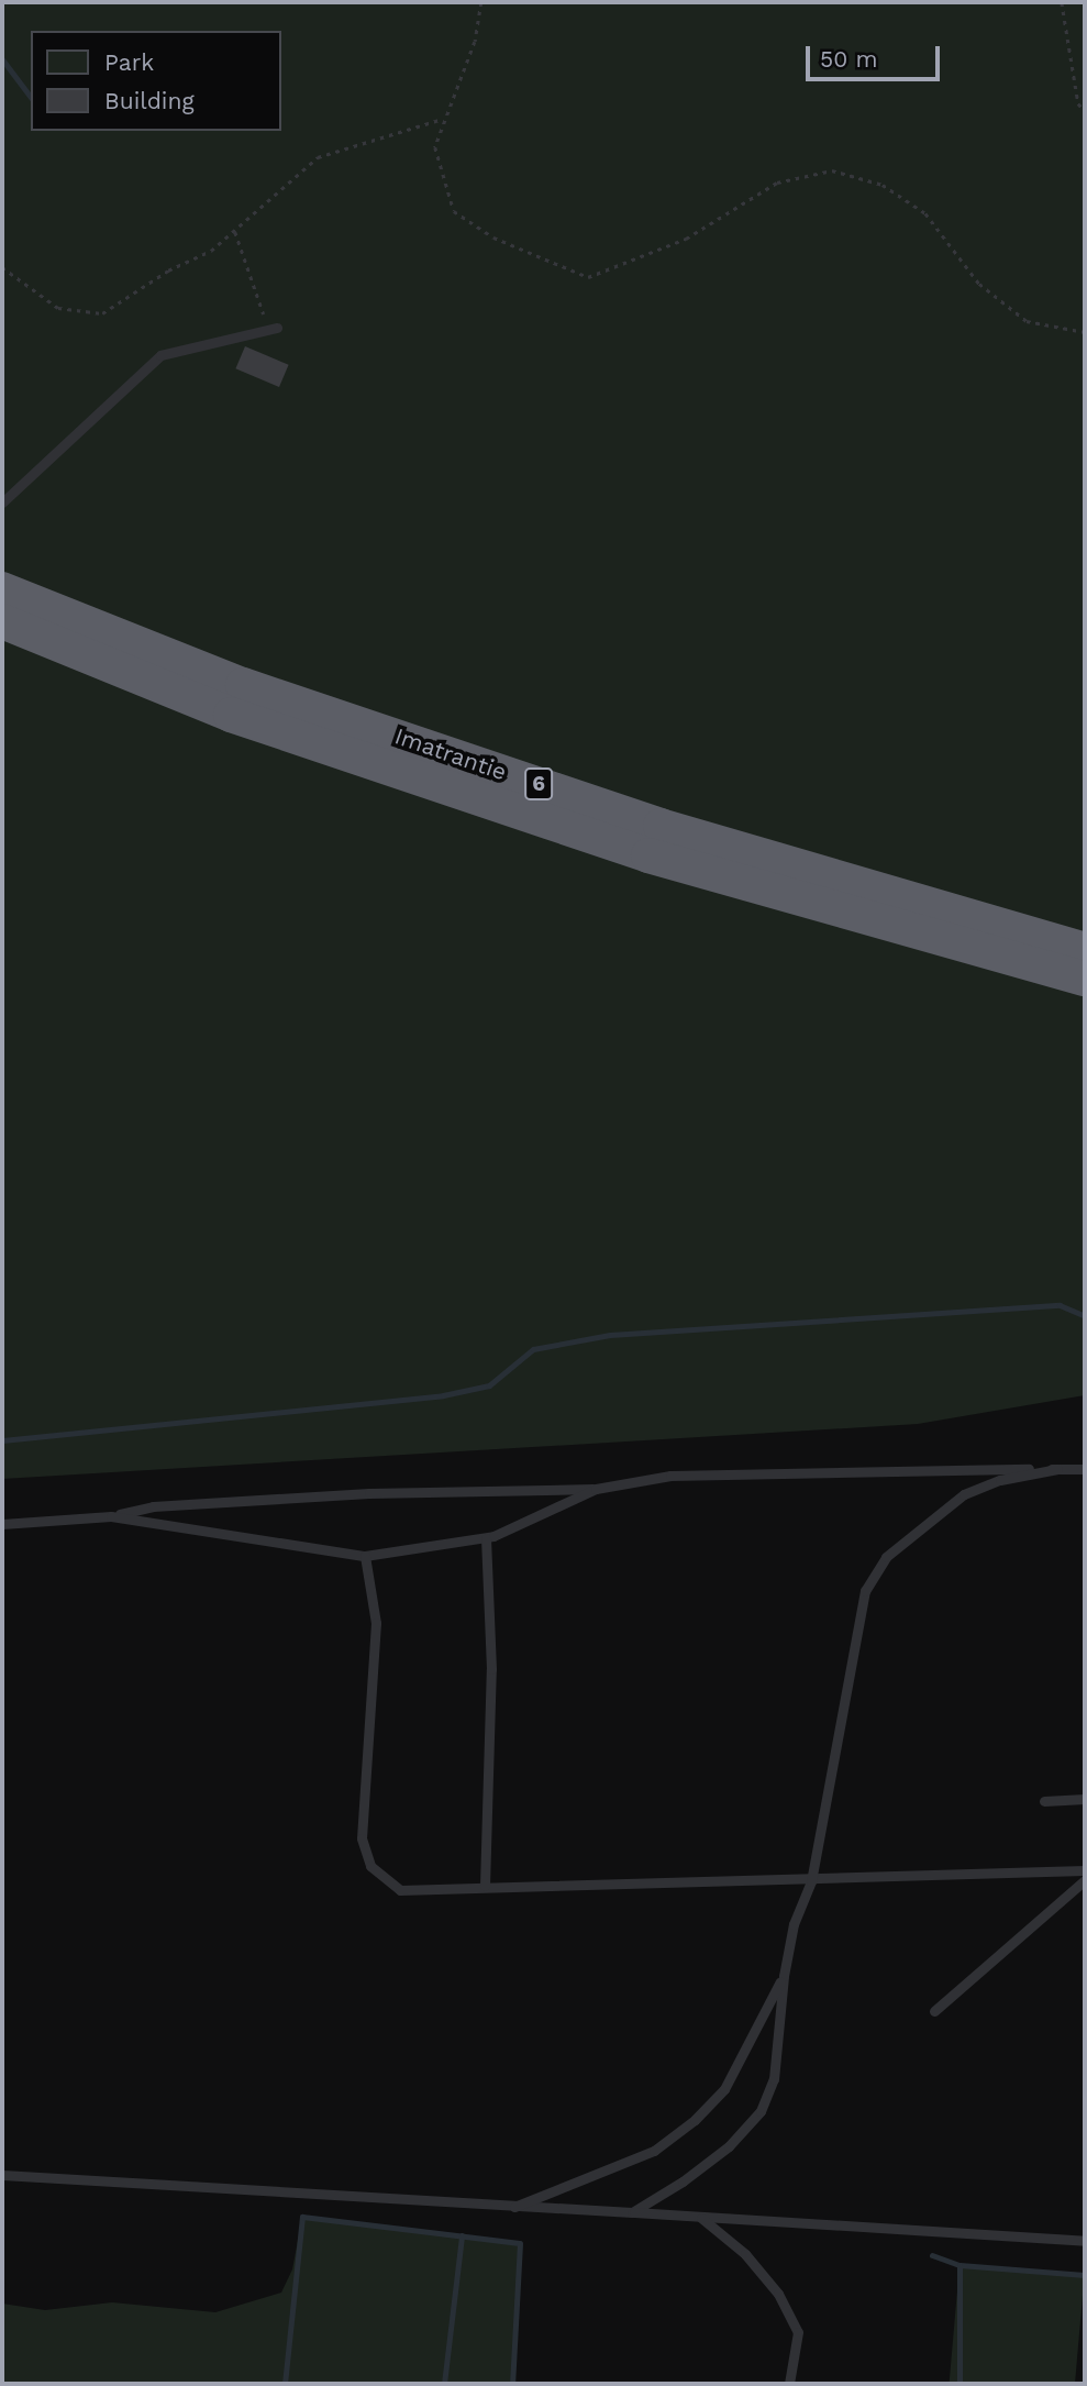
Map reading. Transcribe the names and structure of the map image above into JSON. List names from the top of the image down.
{
  "streets": {
    "highway": ["Imatrantie", "6"]
  },
  "legend": ["Park", "Building"],
  "scale_bar": "50 m"
}
